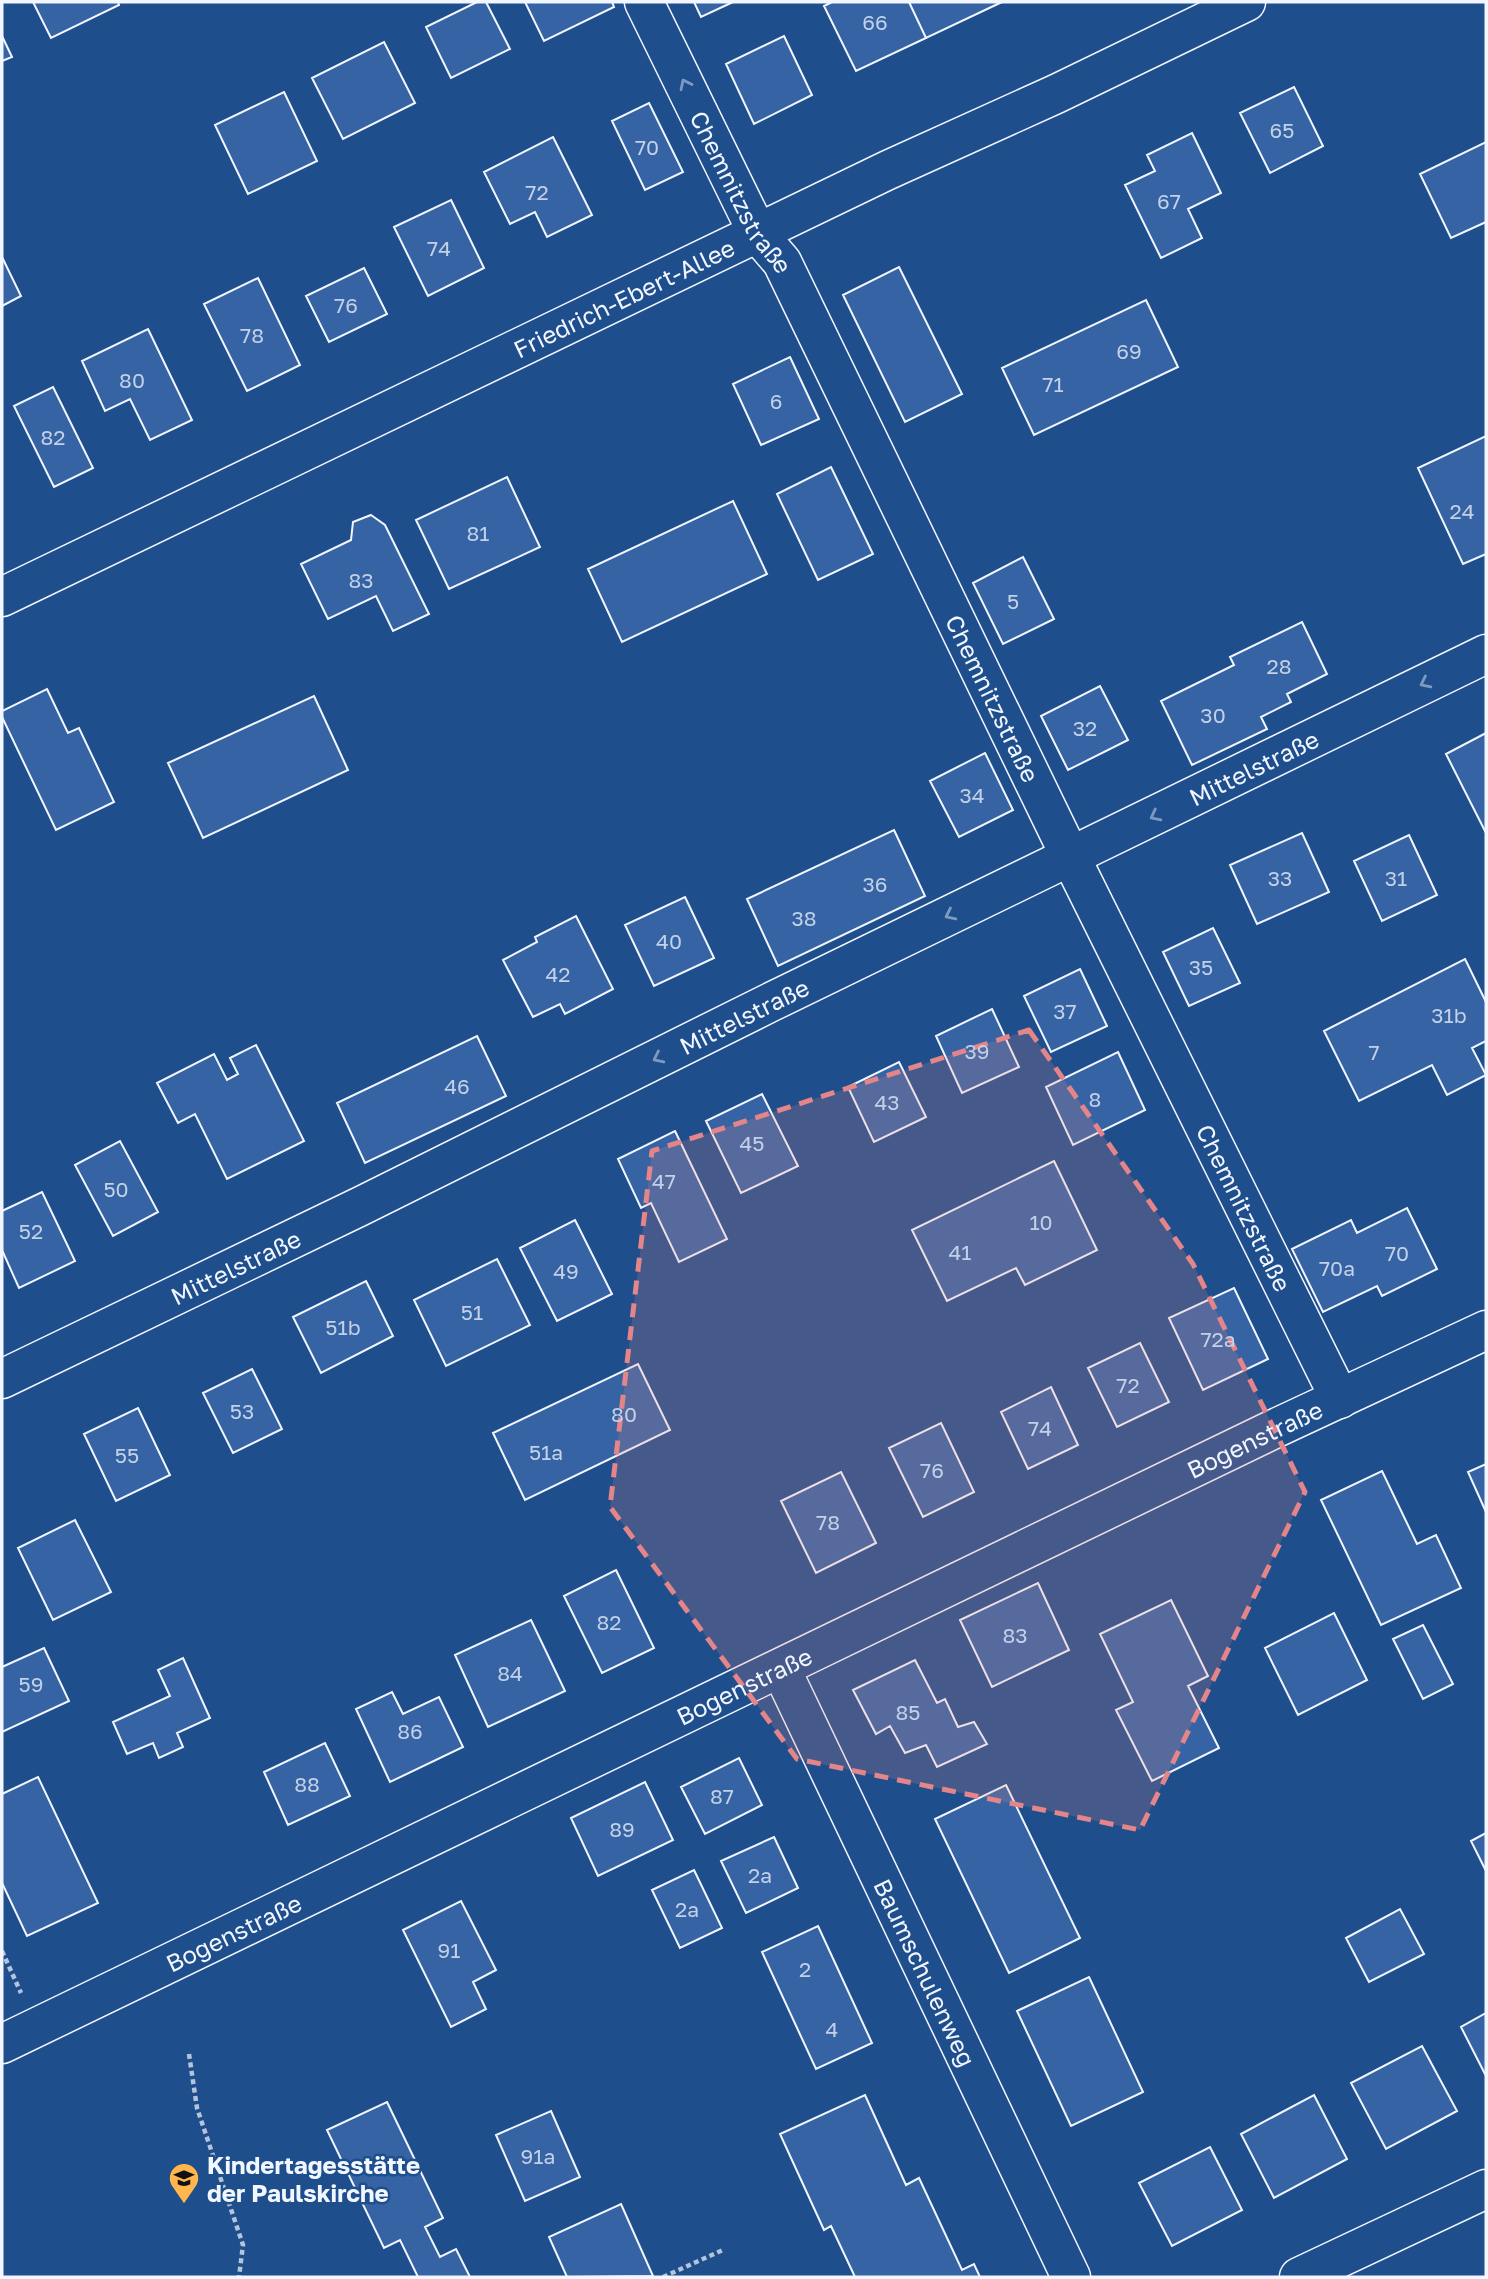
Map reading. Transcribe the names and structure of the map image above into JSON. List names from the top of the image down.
{
  "streets": {
    "street": [
      "Chemnitzstraße",
      "Friedrich-Ebert-Allee",
      "Mittelstraße",
      "Bogenstraße",
      "Baumschulenweg"
    ]
  },
  "crossings": [
    ["Chemnitzstraße", "Friedrich-Ebert-Allee"],
    ["Chemnitzstraße", "Mittelstraße"],
    ["Chemnitzstraße", "Bogenstraße"],
    ["Bogenstraße", "Baumschulenweg"]
  ],
  "one_way": ["Mittelstraße"],
  "places": {
    "school or university": ["Kindertagesstätte der Paulskirche"]
  },
  "house_numbers": [
    "66",
    "65",
    "70",
    "72",
    "67",
    "74",
    "76",
    "78",
    "69",
    "80",
    "71",
    "6",
    "82",
    "24",
    "81",
    "83",
    "5",
    "28",
    "30",
    "32",
    "34",
    "33",
    "31",
    "36",
    "38",
    "40",
    "35",
    "42",
    "37",
    "31b",
    "39",
    "7",
    "46",
    "8",
    "43",
    "45",
    "47",
    "50",
    "10",
    "52",
    "41",
    "70",
    "70a",
    "49",
    "51",
    "51b",
    "72a",
    "72",
    "53",
    "80",
    "74",
    "51a",
    "55",
    "76",
    "78",
    "82",
    "83",
    "84",
    "59",
    "85",
    "86",
    "88",
    "87",
    "89",
    "2a",
    "2a",
    "91",
    "2",
    "4",
    "91a"
  ]
}
